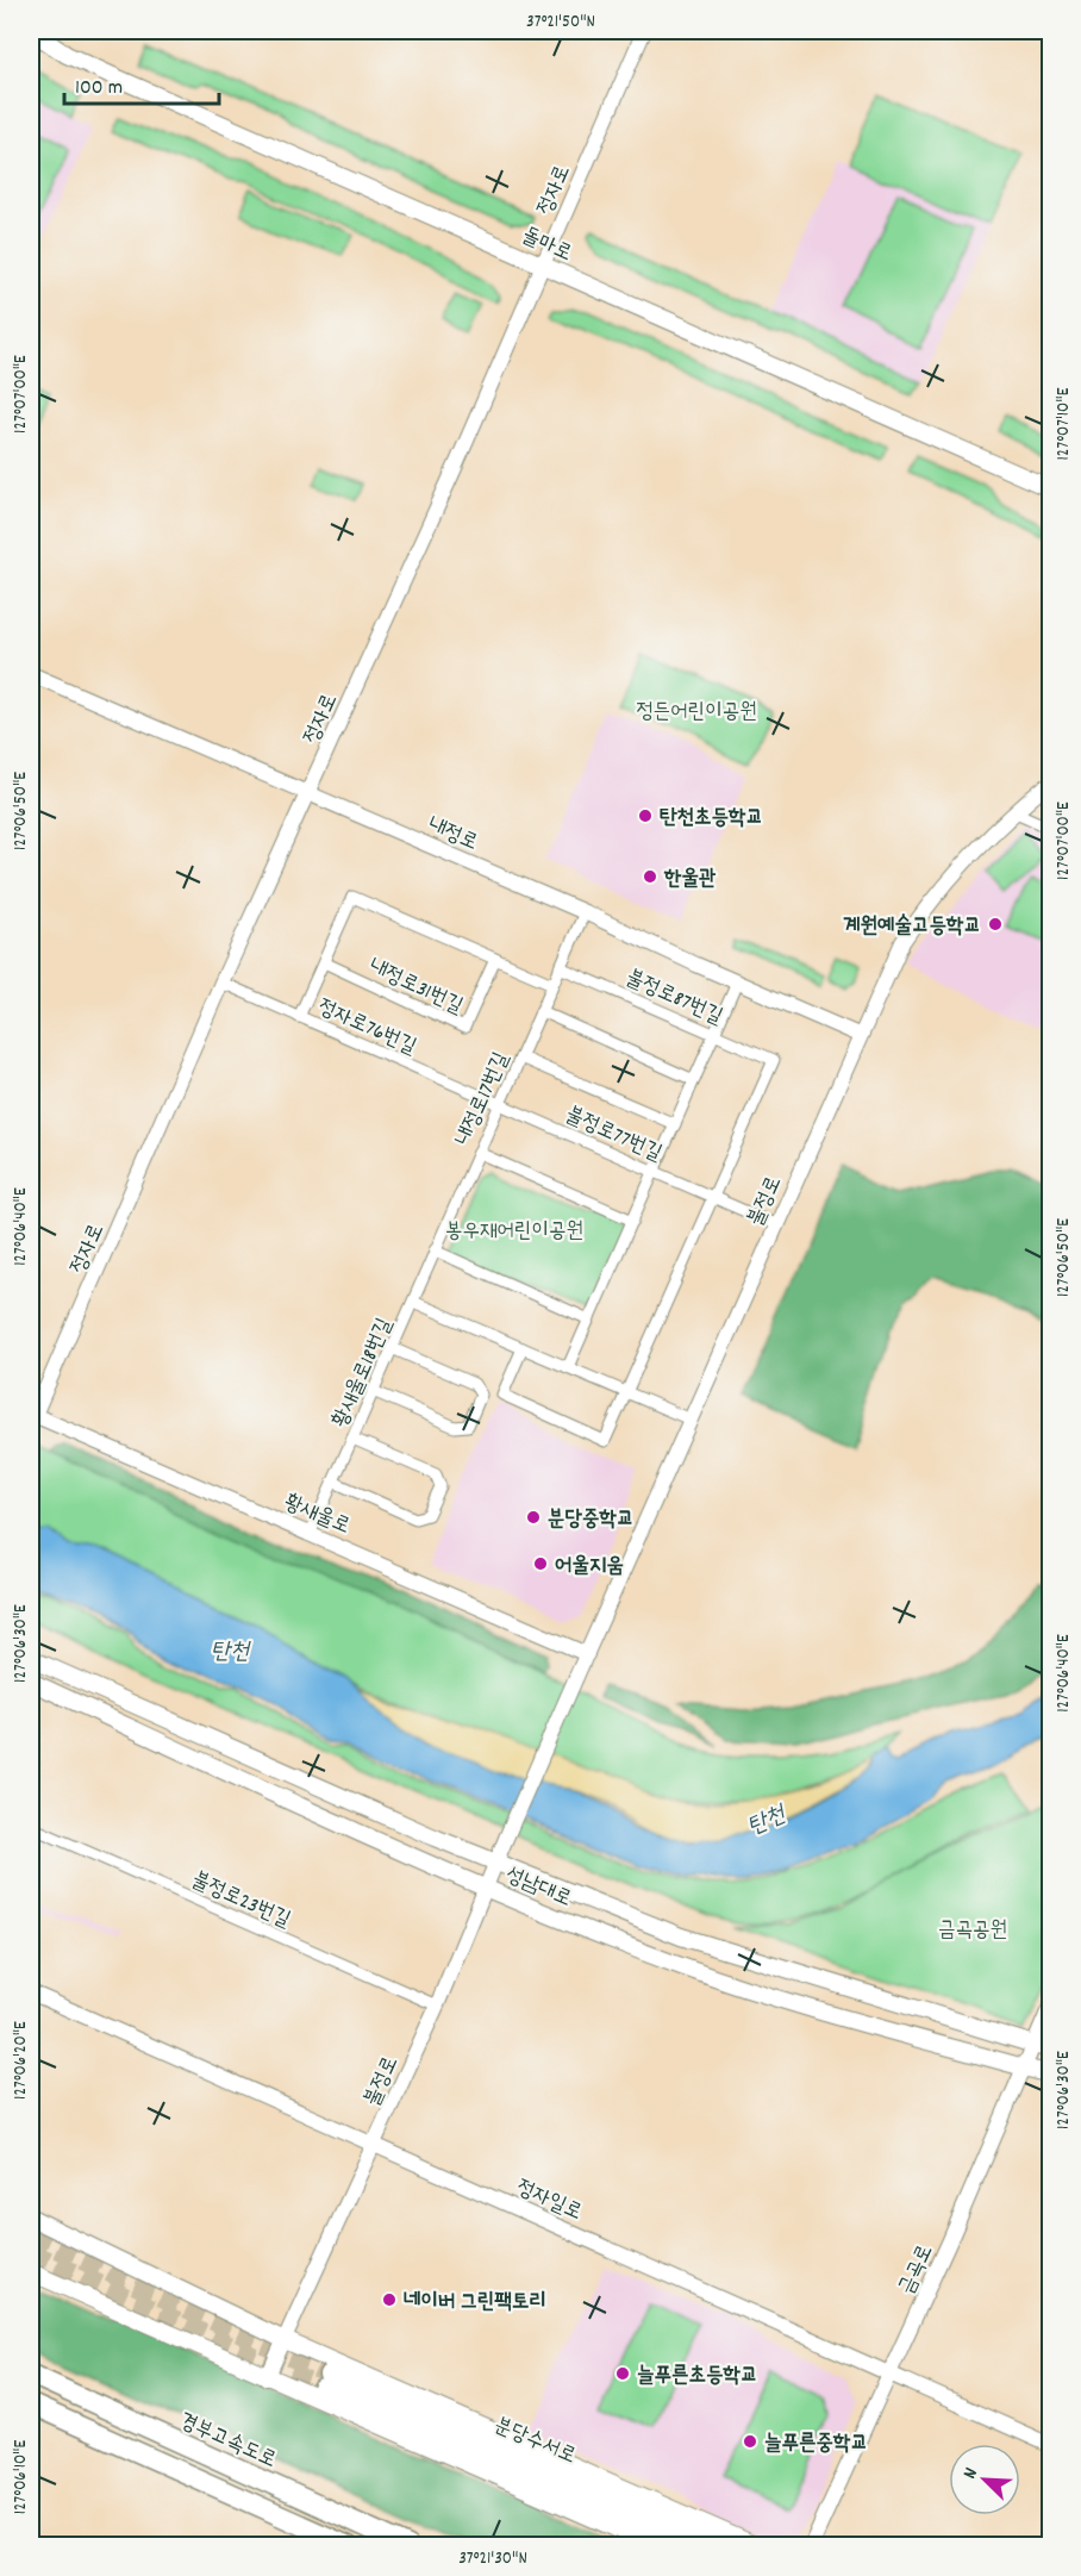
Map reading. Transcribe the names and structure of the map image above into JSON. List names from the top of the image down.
{
  "streets": {
    "highway": ["경부고속도로", "분당수서로"],
    "main road": ["돌마로", "성남대로"],
    "street": [
      "정자로",
      "내정로",
      "내정로31번길",
      "불정로87번길",
      "정자로76번길",
      "내정로17번길",
      "불정로77번길",
      "불정로",
      "황새울로18번길",
      "황새울로",
      "불정로23번길",
      "정자일로",
      "금곡로"
    ]
  },
  "crossings": [
    ["정자로", "돌마로"],
    ["정자로", "내정로"],
    ["정자로", "정자로76번길"],
    ["정자로", "황새울로"],
    ["내정로", "내정로17번길"],
    ["내정로", "불정로"],
    ["불정로87번길", "내정로17번길"],
    ["불정로87번길", "불정로77번길"],
    ["정자로76번길", "내정로17번길"],
    ["정자로76번길", "불정로77번길"],
    ["내정로17번길", "불정로77번길"],
    ["내정로17번길", "황새울로18번길"],
    ["불정로77번길", "불정로"],
    ["불정로", "황새울로"],
    ["불정로", "성남대로"],
    ["불정로", "불정로23번길"],
    ["불정로", "정자일로"],
    ["황새울로18번길", "황새울로"],
    ["성남대로", "금곡로"],
    ["정자일로", "금곡로"]
  ],
  "water": ["탄천"],
  "parks": ["정든어린이공원", "봉우재어린이공원", "금곡공원"],
  "places": [
    "탄천초등학교",
    "한울관",
    "계원예술고등학교",
    "분당중학교",
    "어울지움",
    "네이버 그린팩토리",
    "늘푸른초등학교",
    "늘푸른중학교"
  ],
  "scale_bar": "100 m",
  "north": "top left",
  "coordinates": [
    "37°21'50\"N",
    "127°07'00\"E",
    "127°07'10\"E",
    "127°06'50\"E",
    "127°06'40\"E",
    "127°06'30\"E",
    "127°06'20\"E",
    "127°06'10\"E",
    "37°21'30\"N"
  ]
}
